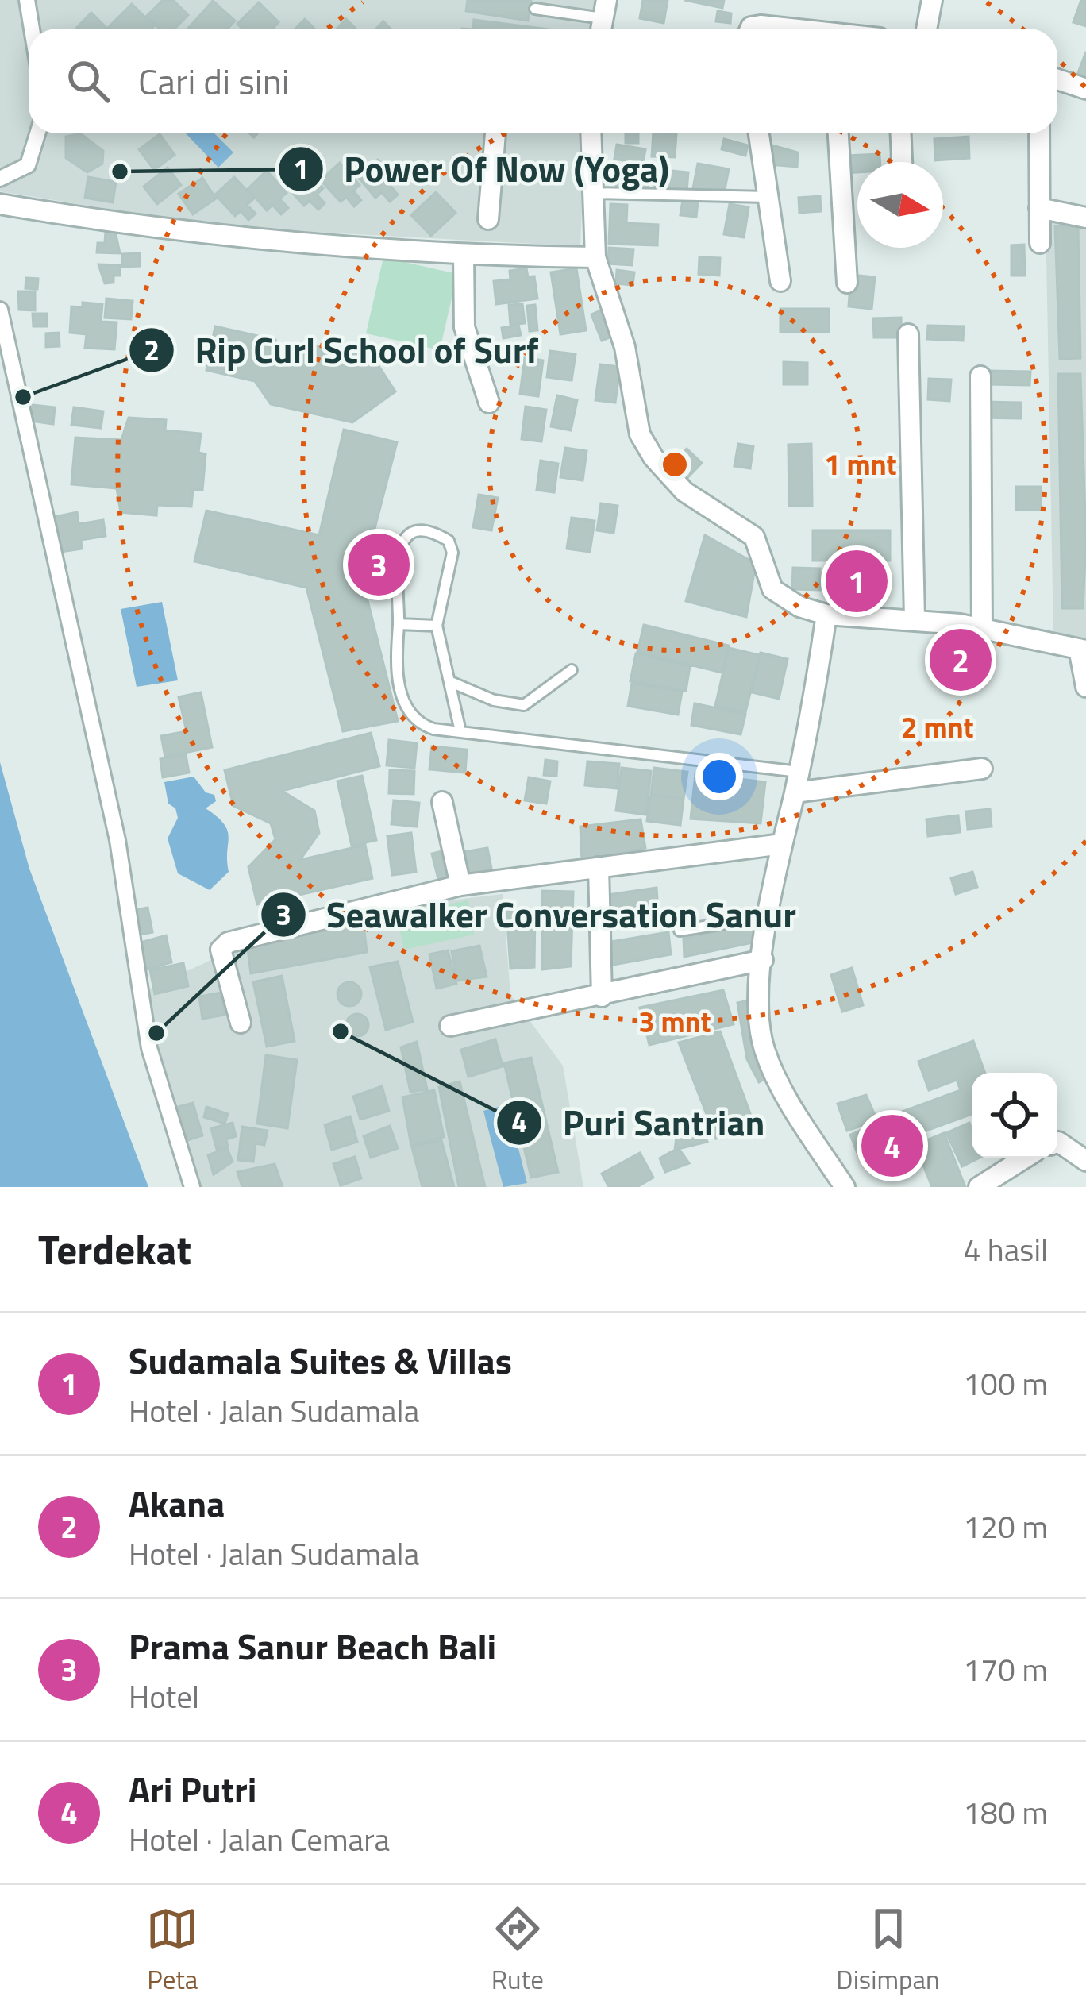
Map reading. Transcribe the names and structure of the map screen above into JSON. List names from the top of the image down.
{
  "places": [
    "Power Of Now (Yoga)",
    "Rip Curl School of Surf",
    "Puri Santrian",
    "Seawalker Conversation Sanur"
  ],
  "north": "right",
  "page": {
    "search": "Cari di sini",
    "pins": [
      "3",
      "1",
      "2",
      "4"
    ],
    "heading": ["Terdekat", "4 hasil"],
    "list": [
      {
        "mark": "1",
        "name": "Sudamala Suites & Villas",
        "note": "Hotel · Jalan Sudamala",
        "value": "100 m"
      },
      {
        "mark": "2",
        "name": "Akana",
        "note": "Hotel · Jalan Sudamala",
        "value": "120 m"
      },
      {
        "mark": "3",
        "name": "Prama Sanur Beach Bali",
        "note": "Hotel",
        "value": "170 m"
      },
      {
        "mark": "4",
        "name": "Ari Putri",
        "note": "Hotel · Jalan Cemara",
        "value": "180 m"
      }
    ],
    "nav": ["Peta", "Rute", "Disimpan"]
  },
  "rings": ["1 mnt", "2 mnt", "3 mnt"]
}
